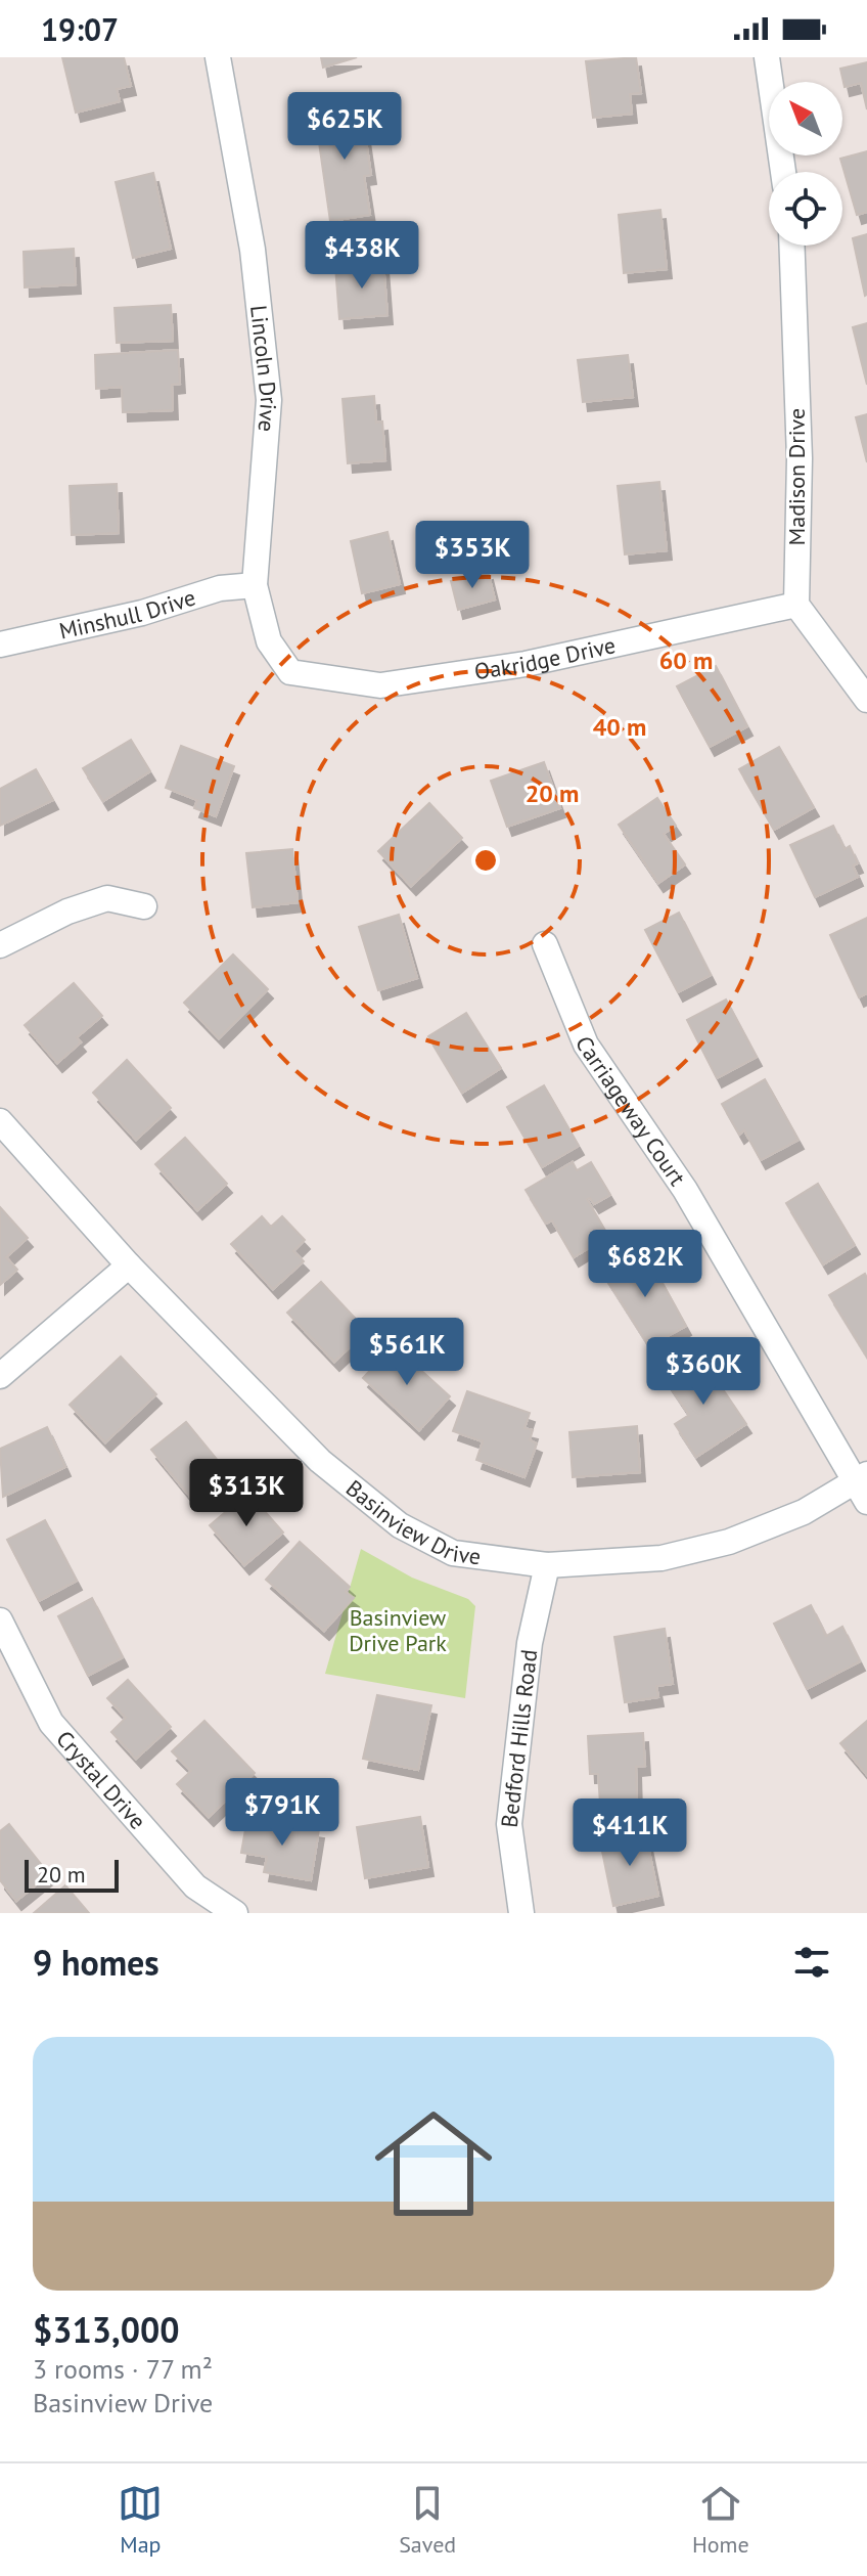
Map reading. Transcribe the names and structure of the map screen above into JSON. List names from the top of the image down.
{
  "streets": {
    "street": [
      "Lincoln Drive",
      "Madison Drive",
      "Minshull Drive",
      "Oakridge Drive",
      "Carriageway Court",
      "Basinview Drive",
      "Bedford Hills Road",
      "Crystal Drive"
    ]
  },
  "crossings": [
    ["Lincoln Drive", "Minshull Drive"],
    ["Lincoln Drive", "Oakridge Drive"],
    ["Madison Drive", "Oakridge Drive"],
    ["Carriageway Court", "Basinview Drive"],
    ["Basinview Drive", "Bedford Hills Road"]
  ],
  "parks": ["Basinview Drive Park"],
  "scale_bar": "20 m",
  "north": "top left",
  "page": {
    "status": "19:07",
    "price": [
      "$625K",
      "$438K",
      "$353K",
      "$682K",
      "$561K",
      "$360K",
      "$313K",
      "$791K",
      "$411K"
    ],
    "scale": "20 m",
    "heading": "9 homes",
    "list": [
      {
        "name": "$313,000",
        "note": "3 rooms · 77 m² · Basinview Drive"
      }
    ],
    "tabs": ["Map", "Saved", "Home"]
  },
  "rings": ["60 m", "40 m", "20 m"]
}
